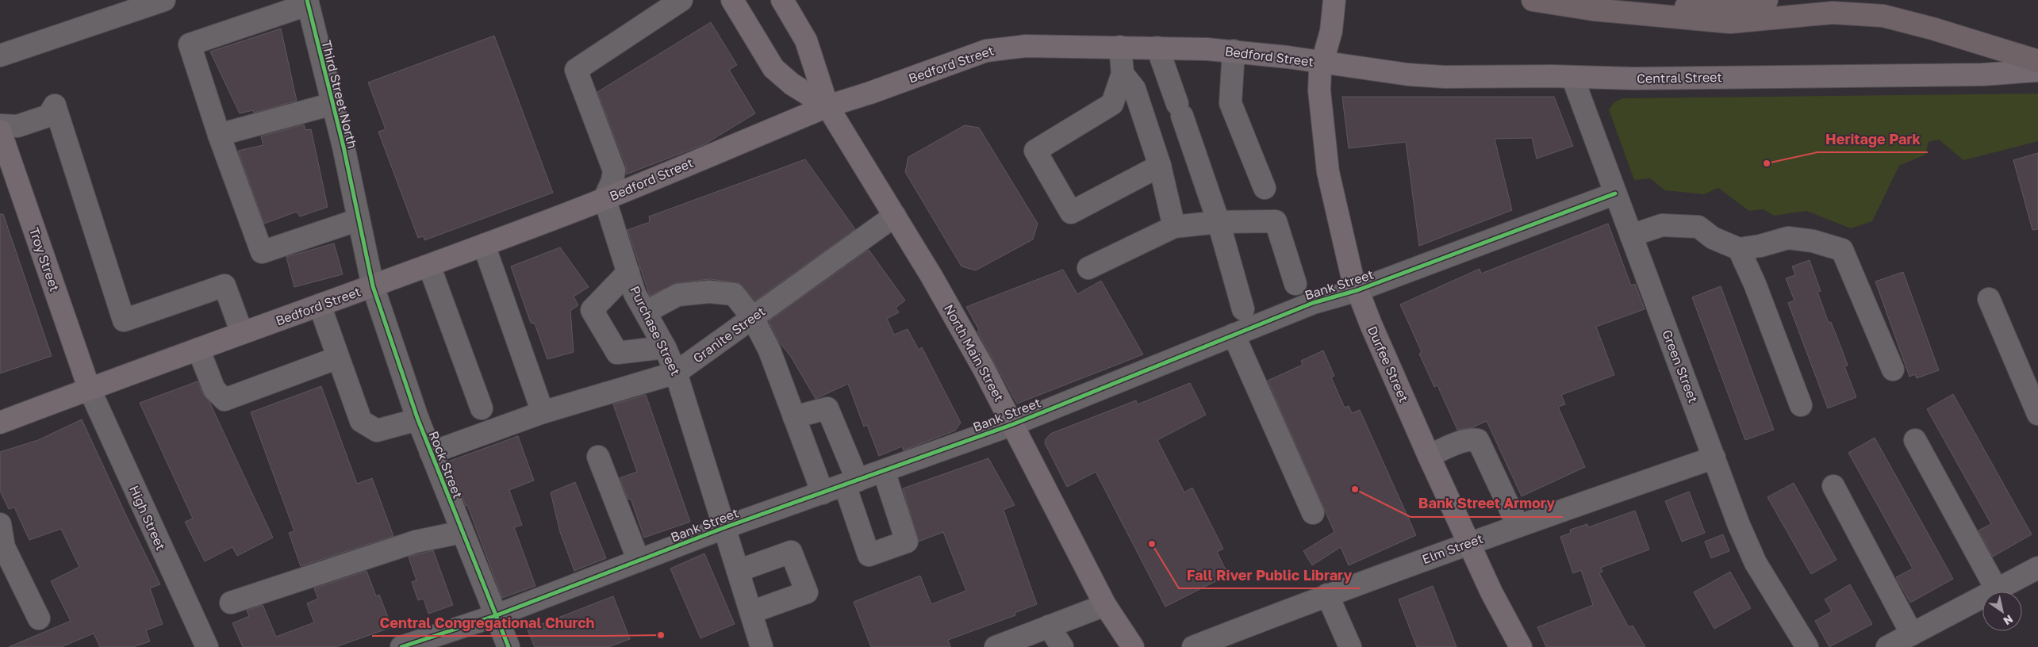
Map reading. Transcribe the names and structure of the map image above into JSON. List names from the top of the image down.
{
  "streets": {
    "main road": [
      "Bedford Street",
      "Central Street",
      "Troy Street",
      "North Main Street",
      "Durfee Street"
    ],
    "street": [
      "Third Street North",
      "Bank Street",
      "Purchase Street",
      "Granite Street",
      "Green Street",
      "Rock Street",
      "High Street",
      "Elm Street"
    ]
  },
  "crossings": [
    ["Bedford Street", "Central Street"],
    ["Bedford Street", "Third Street North"],
    ["Bedford Street", "Troy Street"],
    ["Bedford Street", "Purchase Street"],
    ["Bedford Street", "North Main Street"],
    ["Bedford Street", "Durfee Street"],
    ["Bedford Street", "Rock Street"],
    ["Bedford Street", "High Street"],
    ["Central Street", "Durfee Street"],
    ["Central Street", "Green Street"],
    ["Third Street North", "Rock Street"],
    ["Troy Street", "High Street"],
    ["Bank Street", "Purchase Street"],
    ["Bank Street", "North Main Street"],
    ["Bank Street", "Durfee Street"],
    ["Bank Street", "Green Street"],
    ["Bank Street", "Rock Street"],
    ["Purchase Street", "Granite Street"],
    ["Granite Street", "North Main Street"],
    ["Granite Street", "Rock Street"],
    ["Durfee Street", "Elm Street"],
    ["Green Street", "Elm Street"]
  ],
  "places": [
    "Heritage Park",
    "Bank Street Armory",
    "Fall River Public Library",
    "Central Congregational Church"
  ],
  "north": "bottom right"
}
